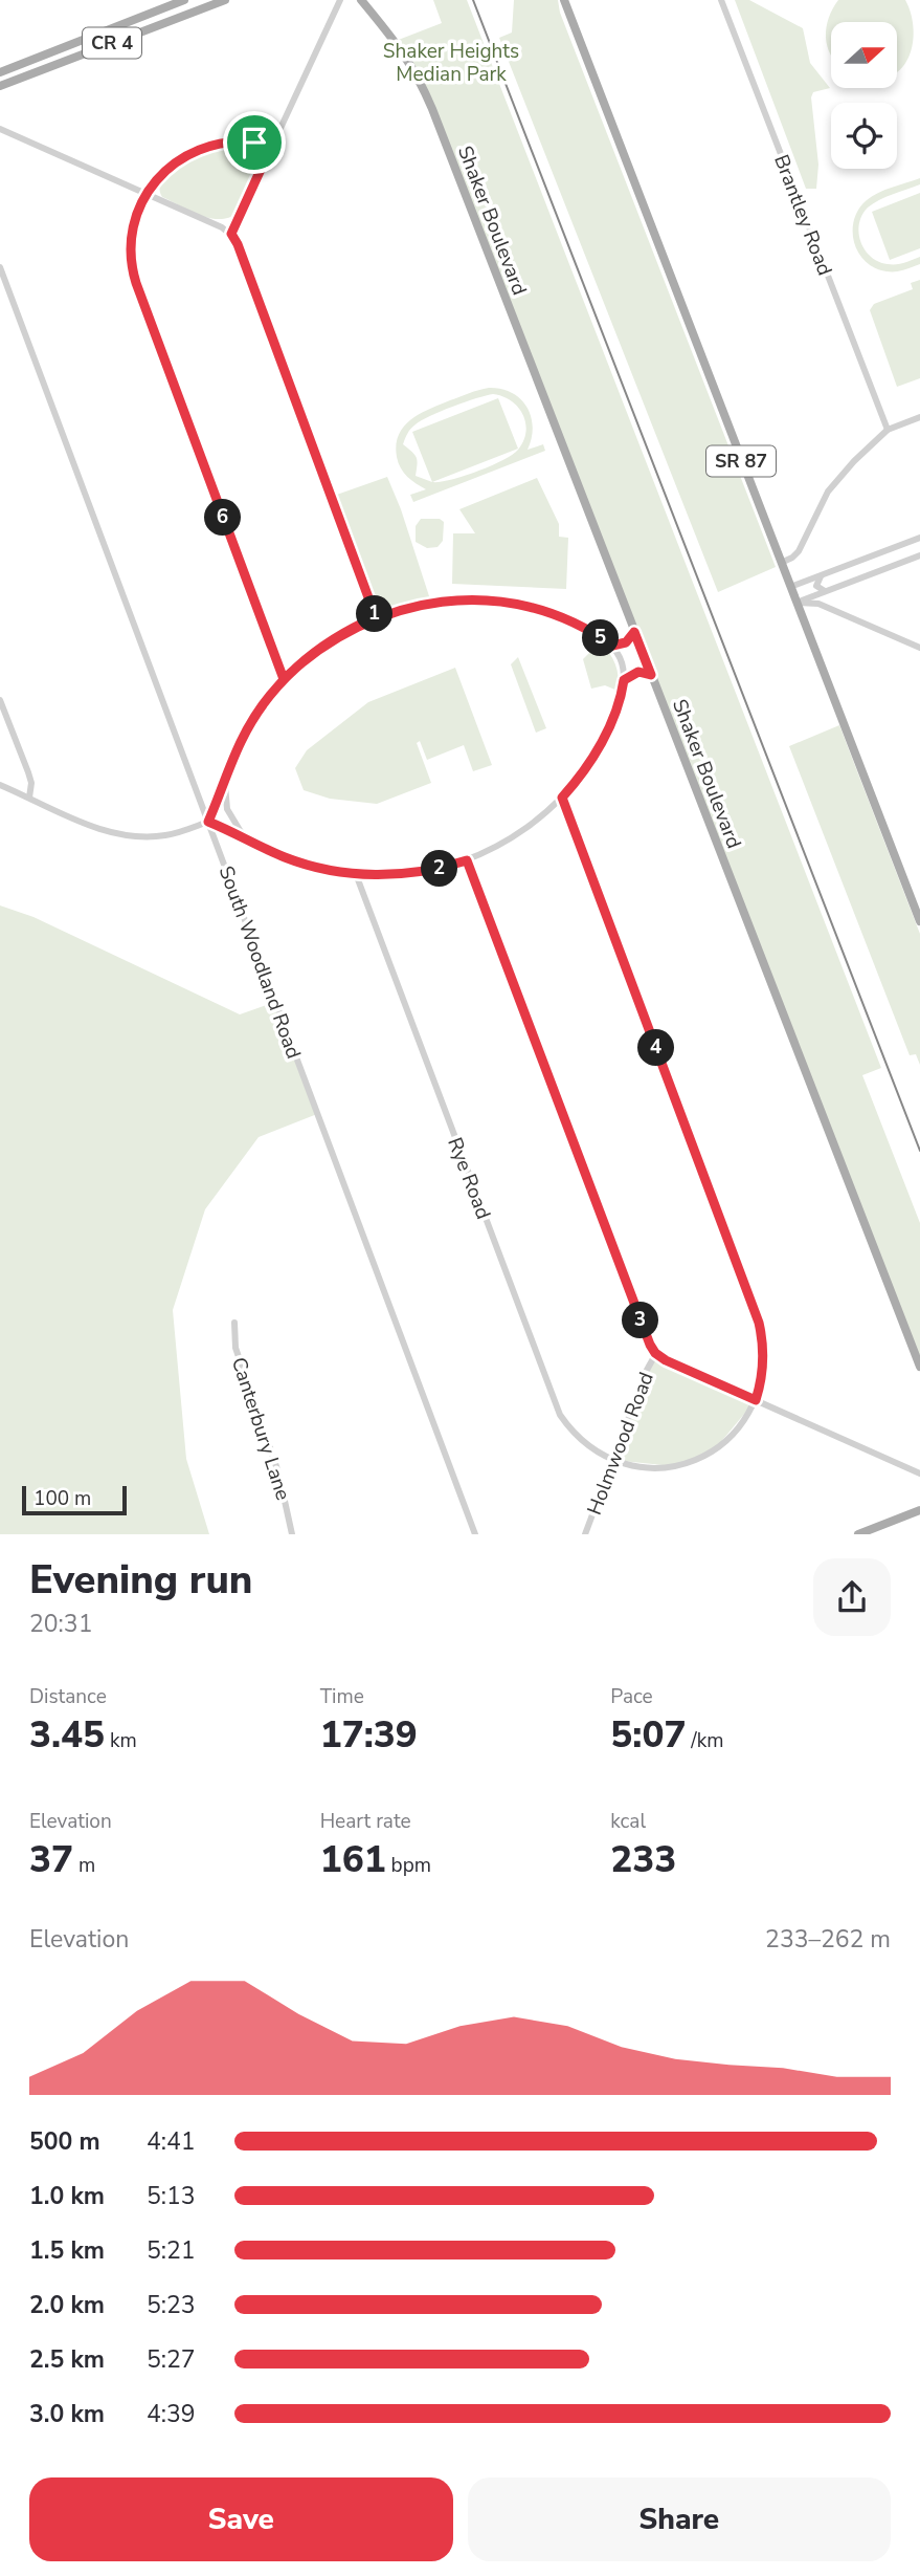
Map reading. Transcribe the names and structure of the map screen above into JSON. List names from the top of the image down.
{
  "streets": {
    "main road": ["CR 4", "Shaker Boulevard", "SR 87"],
    "street": [
      "Brantley Road",
      "South Woodland Road",
      "Rye Road",
      "Canterbury Lane",
      "Holmwood Road"
    ]
  },
  "crossings": [
    ["Rye Road", "Holmwood Road"]
  ],
  "parks": ["Shaker Heights Median Park"],
  "scale_bar": "100 m",
  "north": "right",
  "page": {
    "pins": [
      "6",
      "1",
      "5",
      "2",
      "4",
      "3"
    ],
    "scale": "100 m",
    "heading": ["Evening run", "20:31"],
    "stats": [
      ["Distance", "3.45 km"],
      ["Time", "17:39"],
      ["Pace", "5:07 /km"],
      ["Elevation", "37 m"],
      ["Heart rate", "161 bpm"],
      ["kcal", "233"]
    ],
    "chart": ["Elevation", "233–262 m"],
    "list": [
      {
        "name": "500 m",
        "note": "4:41"
      },
      {
        "name": "1.0 km",
        "note": "5:13"
      },
      {
        "name": "1.5 km",
        "note": "5:21"
      },
      {
        "name": "2.0 km",
        "note": "5:23"
      },
      {
        "name": "2.5 km",
        "note": "5:27"
      },
      {
        "name": "3.0 km",
        "note": "4:39"
      }
    ],
    "buttons": ["Save", "Share"]
  }
}
